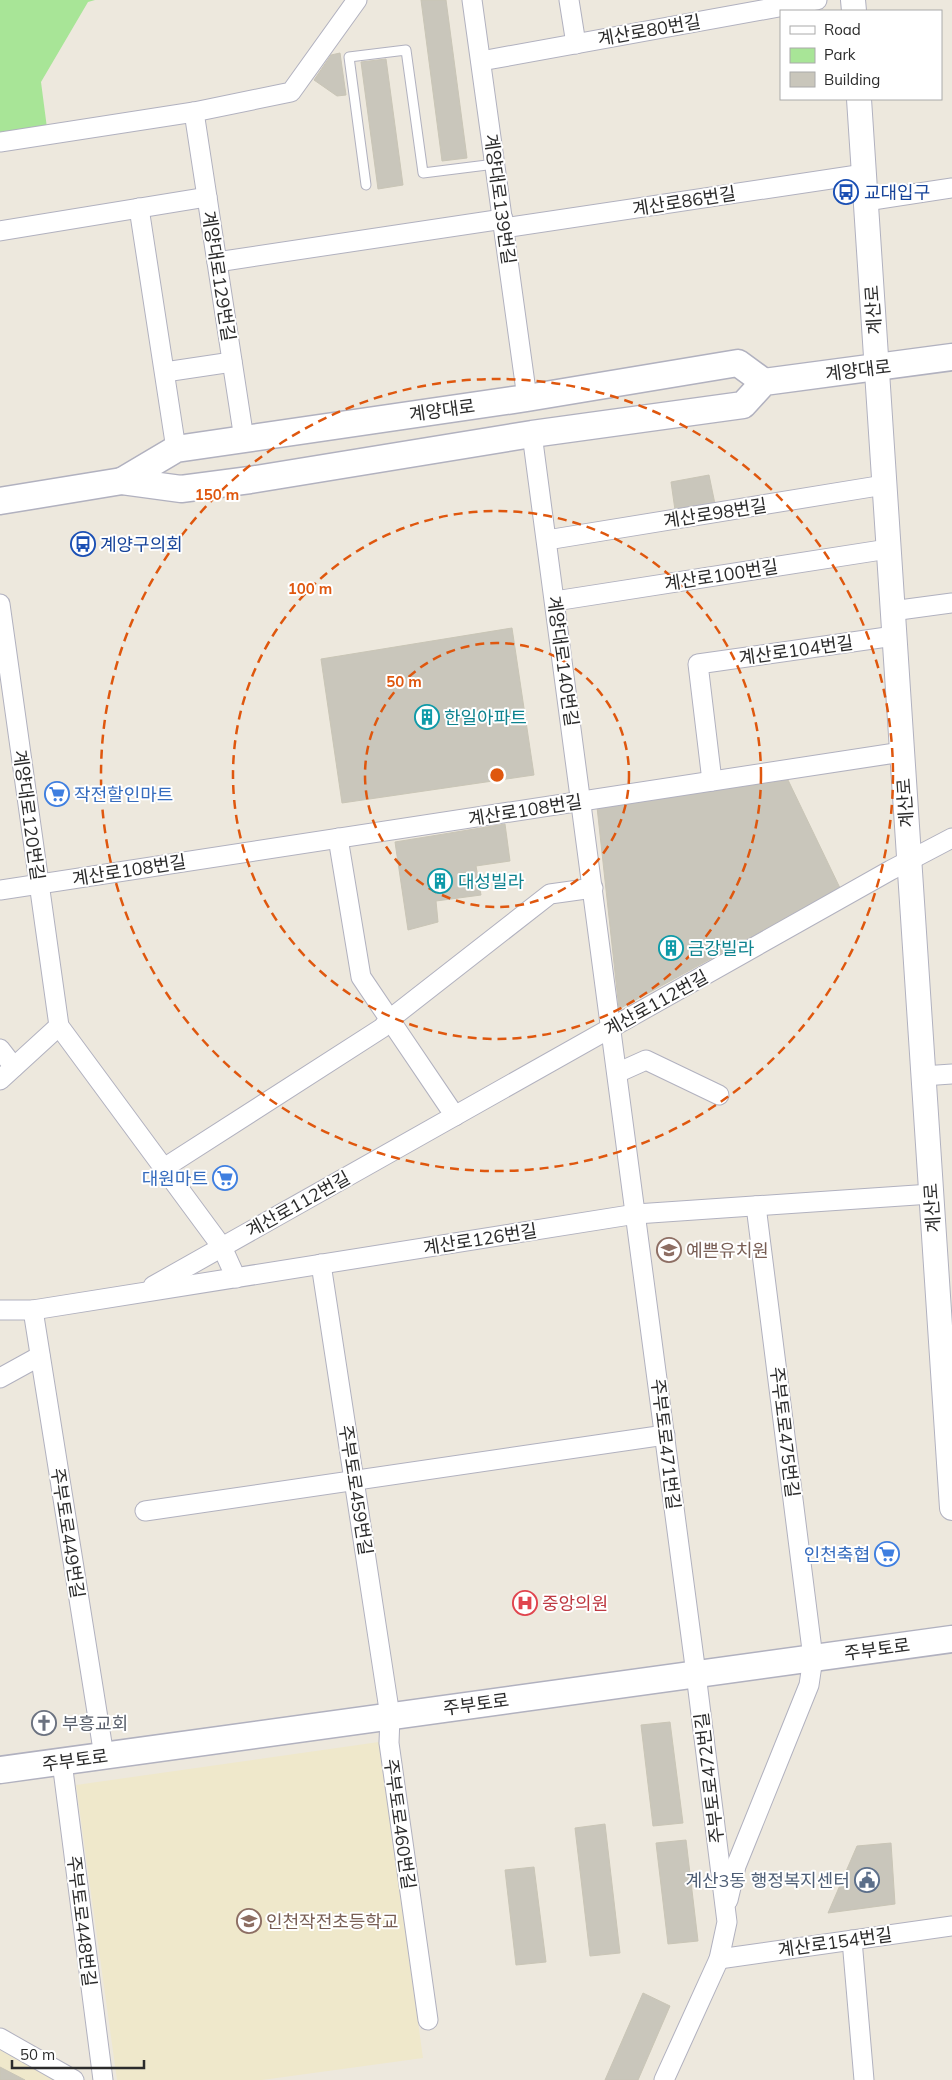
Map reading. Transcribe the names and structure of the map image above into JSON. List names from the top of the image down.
{
  "streets": {
    "main road": ["계양대로", "주부토로"],
    "street": [
      "계산로80번길",
      "계양대로139번길",
      "계산로86번길",
      "계양대로129번길",
      "계산로",
      "계산로98번길",
      "계산로100번길",
      "계산로104번길",
      "계양대로140번길",
      "계산로108번길",
      "계양대로120번길",
      "계산로112번길",
      "계산로126번길",
      "주부토로475번길",
      "주부토로471번길",
      "주부토로459번길",
      "주부토로449번길",
      "주부토로472번길",
      "주부토로460번길",
      "주부토로448번길",
      "계산로154번길"
    ]
  },
  "crossings": [
    ["계산로80번길", "계양대로139번길"],
    ["계양대로139번길", "계산로86번길"],
    ["계양대로139번길", "계양대로"],
    ["계산로86번길", "계양대로129번길"],
    ["계산로86번길", "계산로"],
    ["계양대로129번길", "계양대로"],
    ["계산로", "계양대로"],
    ["계산로", "계산로98번길"],
    ["계산로", "계산로100번길"],
    ["계산로", "계산로104번길"],
    ["계산로", "계산로108번길"],
    ["계산로", "계산로112번길"],
    ["계산로", "계산로126번길"],
    ["계양대로", "계양대로140번길"],
    ["계산로98번길", "계양대로140번길"],
    ["계산로100번길", "계양대로140번길"],
    ["계산로104번길", "계산로108번길"],
    ["계양대로140번길", "계산로108번길"],
    ["계양대로140번길", "계산로112번길"],
    ["계양대로140번길", "계산로126번길"],
    ["계양대로140번길", "주부토로471번길"],
    ["계산로108번길", "계양대로120번길"],
    ["계양대로120번길", "계산로112번길"],
    ["계양대로120번길", "계산로126번길"],
    ["계산로112번길", "계산로126번길"],
    ["계산로126번길", "주부토로475번길"],
    ["계산로126번길", "주부토로471번길"],
    ["계산로126번길", "주부토로459번길"],
    ["계산로126번길", "주부토로449번길"],
    ["주부토로475번길", "주부토로"],
    ["주부토로475번길", "주부토로472번길"],
    ["주부토로471번길", "주부토로"],
    ["주부토로471번길", "주부토로472번길"],
    ["주부토로459번길", "주부토로"],
    ["주부토로459번길", "주부토로460번길"],
    ["주부토로449번길", "주부토로"],
    ["주부토로", "주부토로472번길"],
    ["주부토로", "주부토로460번길"],
    ["주부토로", "주부토로448번길"],
    ["주부토로472번길", "계산로154번길"]
  ],
  "places": {
    "bus stop": ["교대입구", "계양구의회"],
    "building": ["한일아파트", "대성빌라", "금강빌라"],
    "supermarket": ["작전할인마트", "대원마트", "인천축협"],
    "school or university": ["예쁜유치원", "인천작전초등학교"],
    "hospital": ["중앙의원"],
    "church": ["부흥교회"],
    "public building": ["계산3동 행정복지센터"]
  },
  "legend": ["Road", "Park", "Building"],
  "scale_bar": "50 m",
  "rings": ["150 m", "100 m", "50 m"]
}
